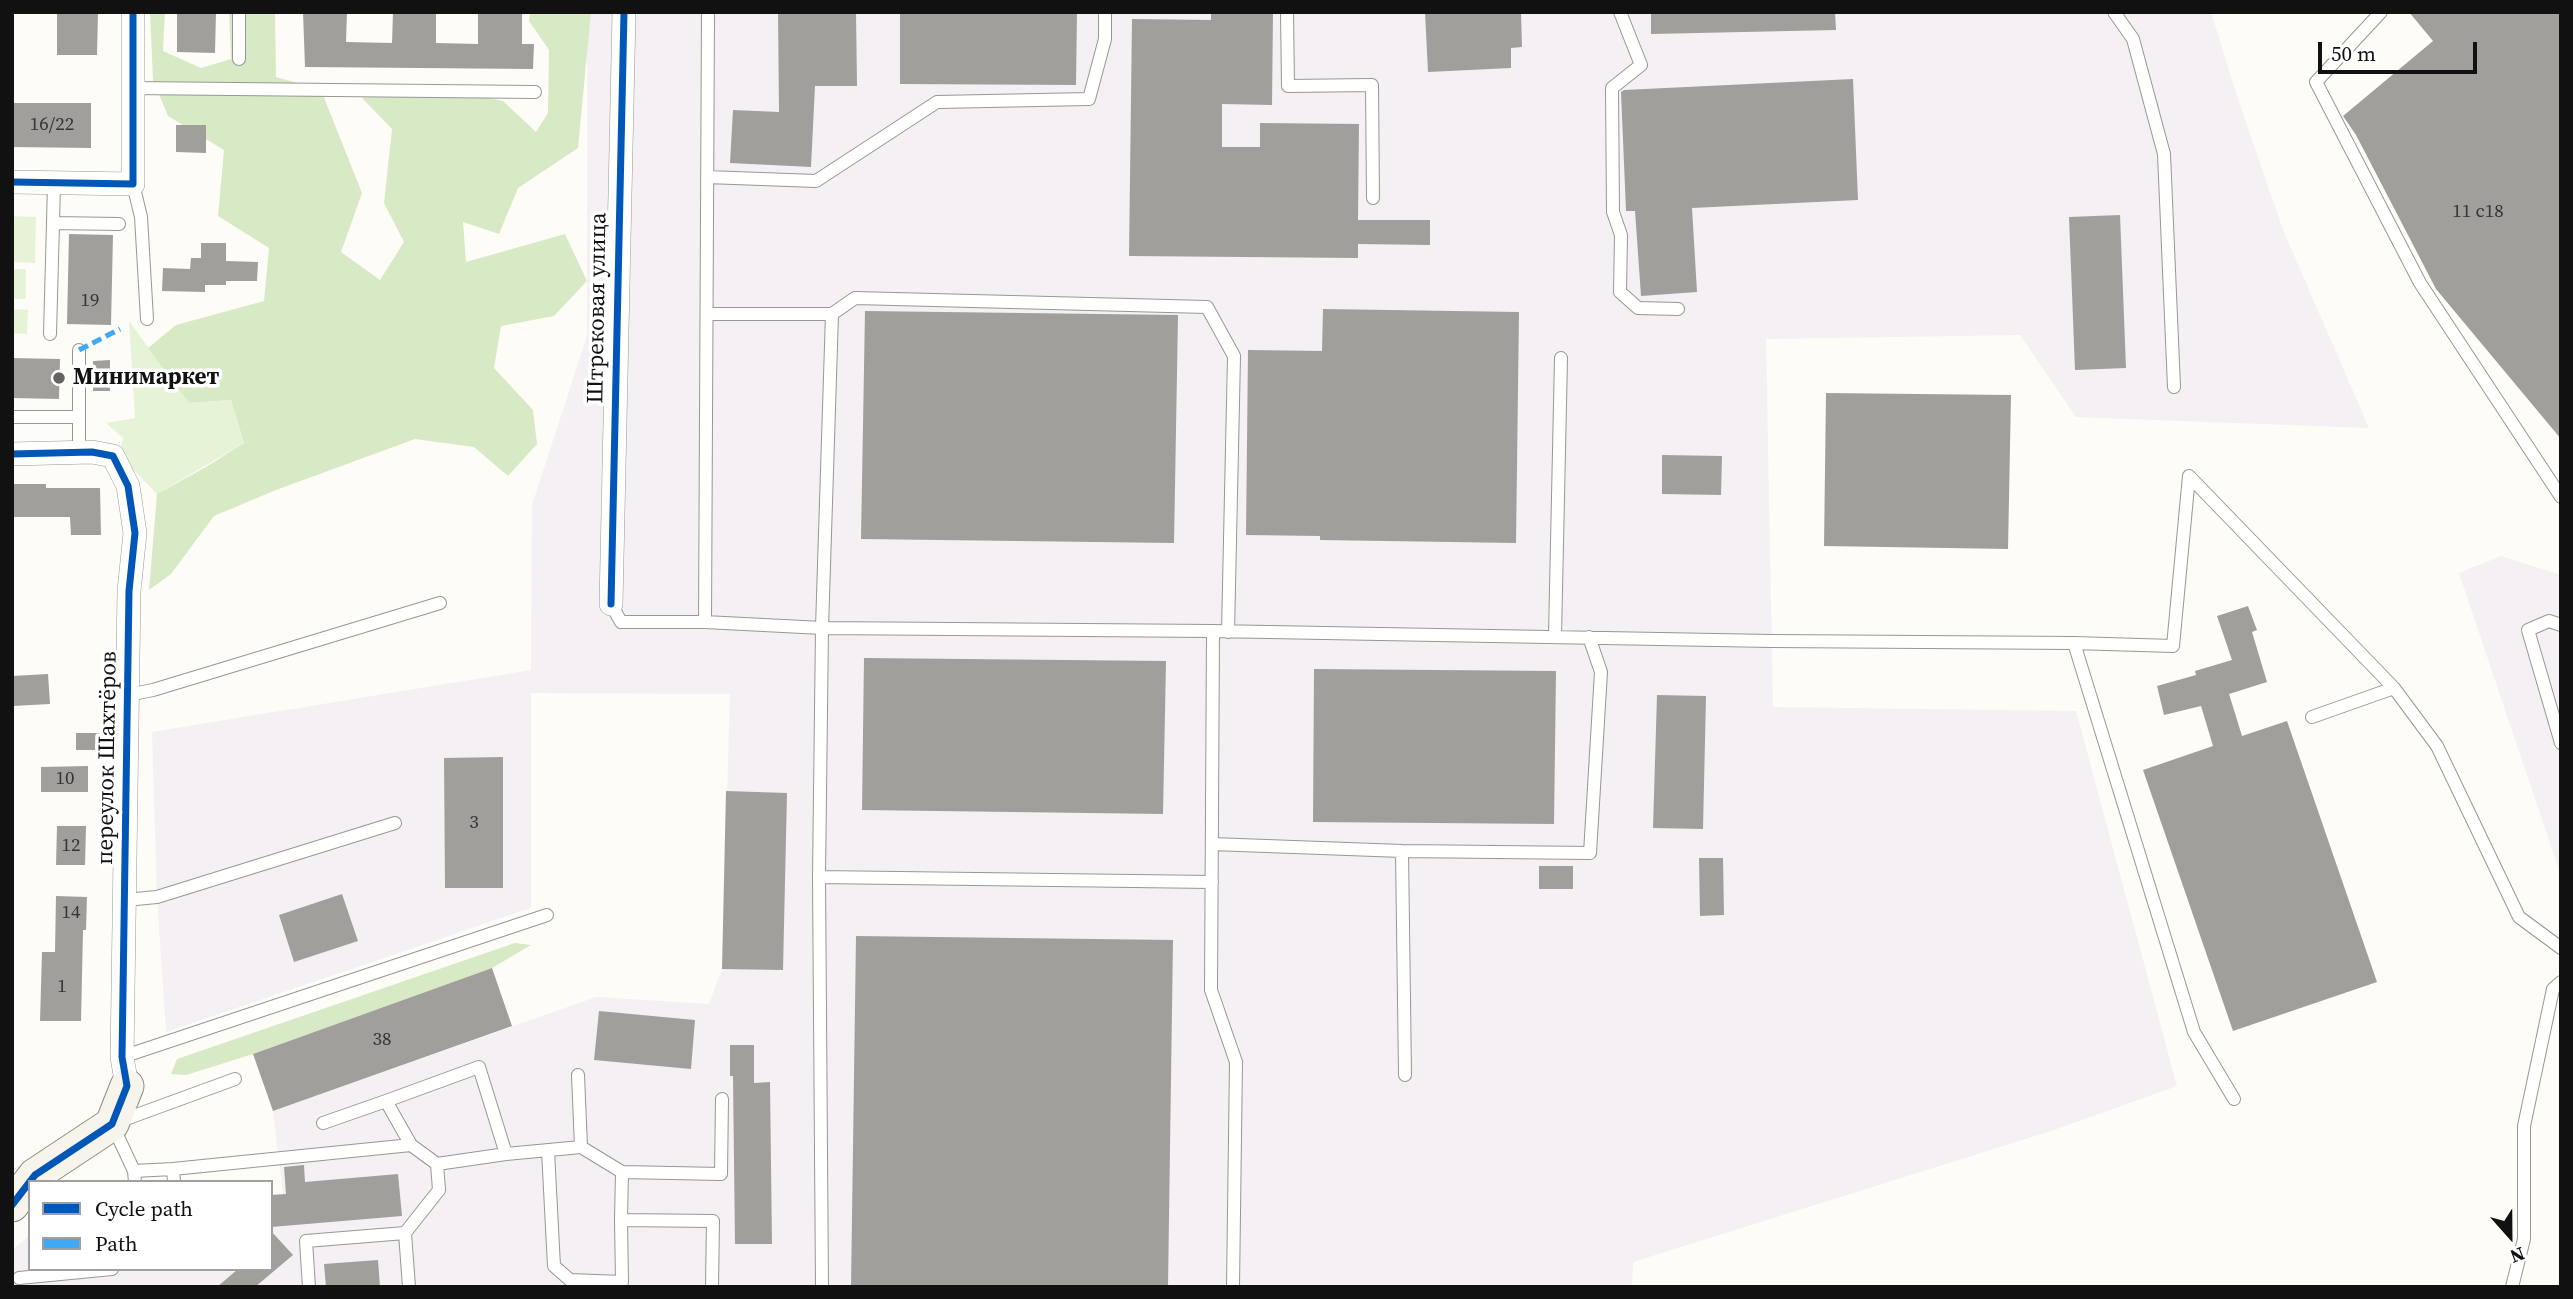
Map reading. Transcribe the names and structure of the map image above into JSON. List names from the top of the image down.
{
  "streets": {
    "street": ["Штрековая улица", "переулок Шахтёров"]
  },
  "places": ["Минимаркет"],
  "house_numbers": [
    "16/22",
    "11 с18",
    "19",
    "10",
    "3",
    "12",
    "14",
    "1",
    "38"
  ],
  "legend": ["Cycle path", "Path"],
  "scale_bar": "50 m",
  "north": "bottom"
}
